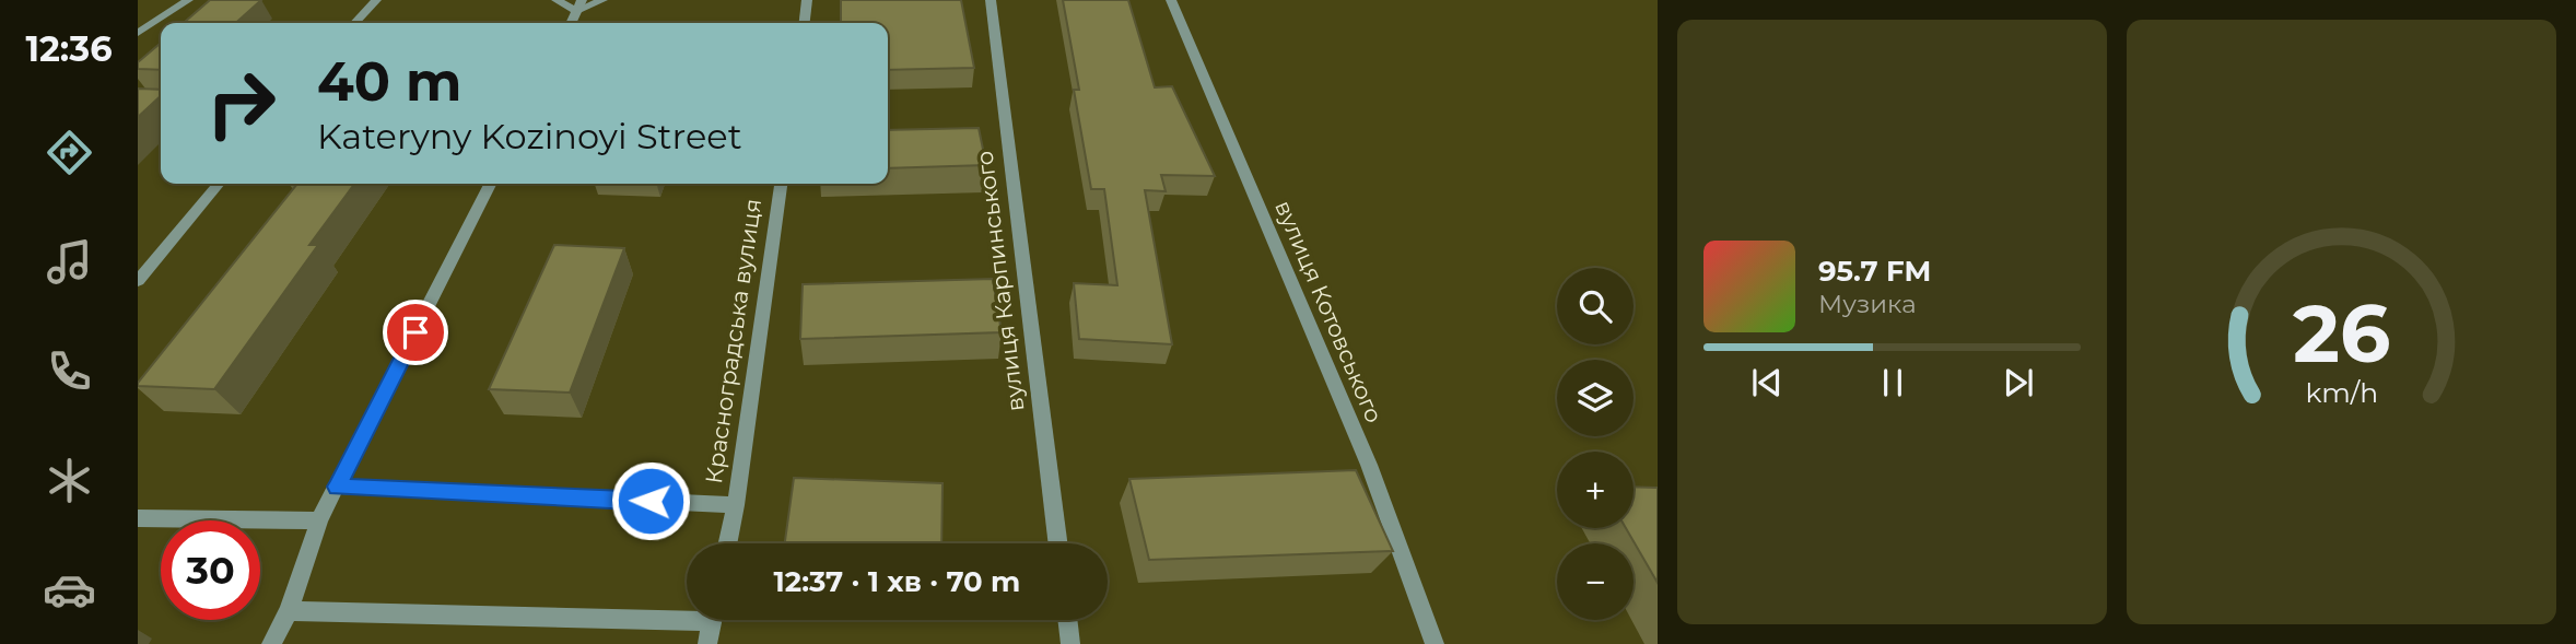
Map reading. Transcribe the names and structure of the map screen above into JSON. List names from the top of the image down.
{
  "streets": {
    "street": ["вулиця Карпинського", "вулиця Котовського", "Красноградська вулиця"]
  },
  "page": {
    "tabs": "12:36",
    "turn": ["40 m", "Kateryny Kozinoyi Street"],
    "song": ["95.7 FM", "Музика"],
    "map_buttons": ["+", "−"],
    "limit": "30",
    "trip": "12:37 · 1 хв · 70 m",
    "gauge": ["26", "km/h"]
  }
}
